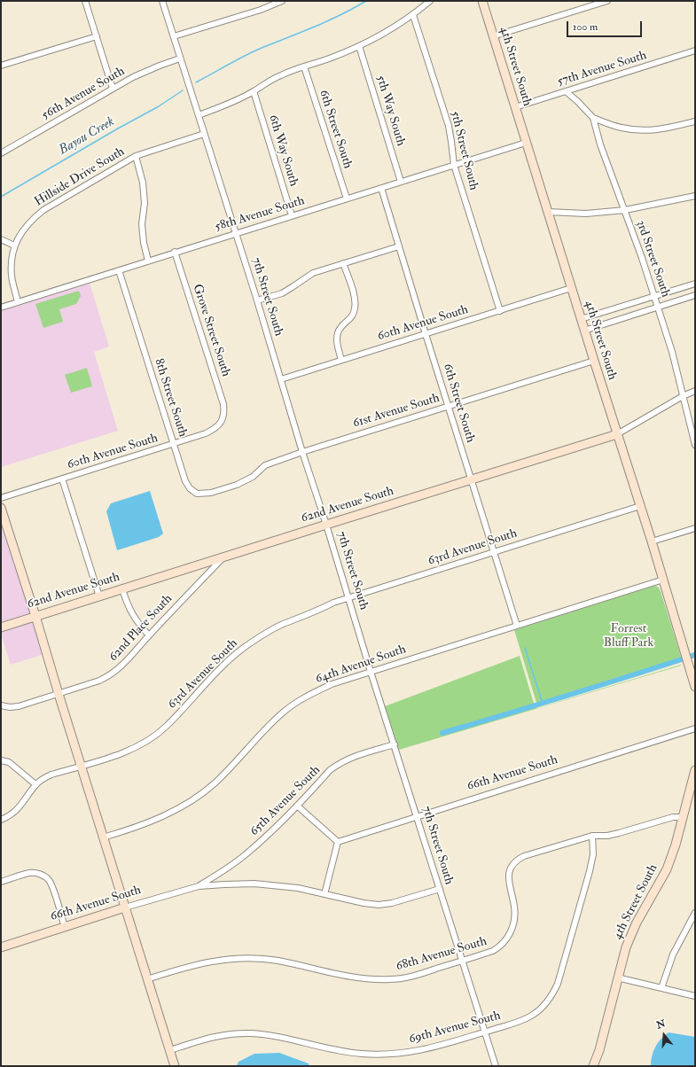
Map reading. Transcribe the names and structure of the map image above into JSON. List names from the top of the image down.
{
  "streets": {
    "street": [
      "4th Street South",
      "57th Avenue South",
      "56th Avenue South",
      "5th Way South",
      "6th Street South",
      "6th Way South",
      "5th Street South",
      "Hillside Drive South",
      "58th Avenue South",
      "3rd Street South",
      "7th Street South",
      "60th Avenue South",
      "Grove Street South",
      "8th Street South",
      "61st Avenue South",
      "62nd Avenue South",
      "63rd Avenue South",
      "62nd Place South",
      "64th Avenue South",
      "66th Avenue South",
      "65th Avenue South",
      "68th Avenue South",
      "69th Avenue South"
    ]
  },
  "crossings": [
    ["4th Street South", "57th Avenue South"],
    ["4th Street South", "58th Avenue South"],
    ["4th Street South", "60th Avenue South"],
    ["4th Street South", "61st Avenue South"],
    ["4th Street South", "62nd Avenue South"],
    ["4th Street South", "63rd Avenue South"],
    ["4th Street South", "64th Avenue South"],
    ["4th Street South", "68th Avenue South"],
    ["57th Avenue South", "3rd Street South"],
    ["56th Avenue South", "7th Street South"],
    ["5th Way South", "58th Avenue South"],
    ["6th Street South", "58th Avenue South"],
    ["6th Street South", "60th Avenue South"],
    ["6th Street South", "61st Avenue South"],
    ["6th Street South", "62nd Avenue South"],
    ["6th Street South", "63rd Avenue South"],
    ["6th Street South", "64th Avenue South"],
    ["6th Way South", "58th Avenue South"],
    ["5th Street South", "58th Avenue South"],
    ["5th Street South", "60th Avenue South"],
    ["Hillside Drive South", "58th Avenue South"],
    ["Hillside Drive South", "7th Street South"],
    ["58th Avenue South", "7th Street South"],
    ["58th Avenue South", "Grove Street South"],
    ["58th Avenue South", "8th Street South"],
    ["3rd Street South", "62nd Avenue South"],
    ["7th Street South", "60th Avenue South"],
    ["7th Street South", "61st Avenue South"],
    ["7th Street South", "62nd Avenue South"],
    ["7th Street South", "63rd Avenue South"],
    ["7th Street South", "64th Avenue South"],
    ["7th Street South", "66th Avenue South"],
    ["7th Street South", "65th Avenue South"],
    ["7th Street South", "68th Avenue South"],
    ["7th Street South", "69th Avenue South"],
    ["60th Avenue South", "Grove Street South"],
    ["60th Avenue South", "8th Street South"],
    ["8th Street South", "61st Avenue South"],
    ["62nd Avenue South", "62nd Place South"],
    ["66th Avenue South", "65th Avenue South"],
    ["68th Avenue South", "69th Avenue South"]
  ],
  "water": ["Bayou Creek"],
  "parks": ["Forrest Bluff Park"],
  "scale_bar": "100 m",
  "north": "top"
}
